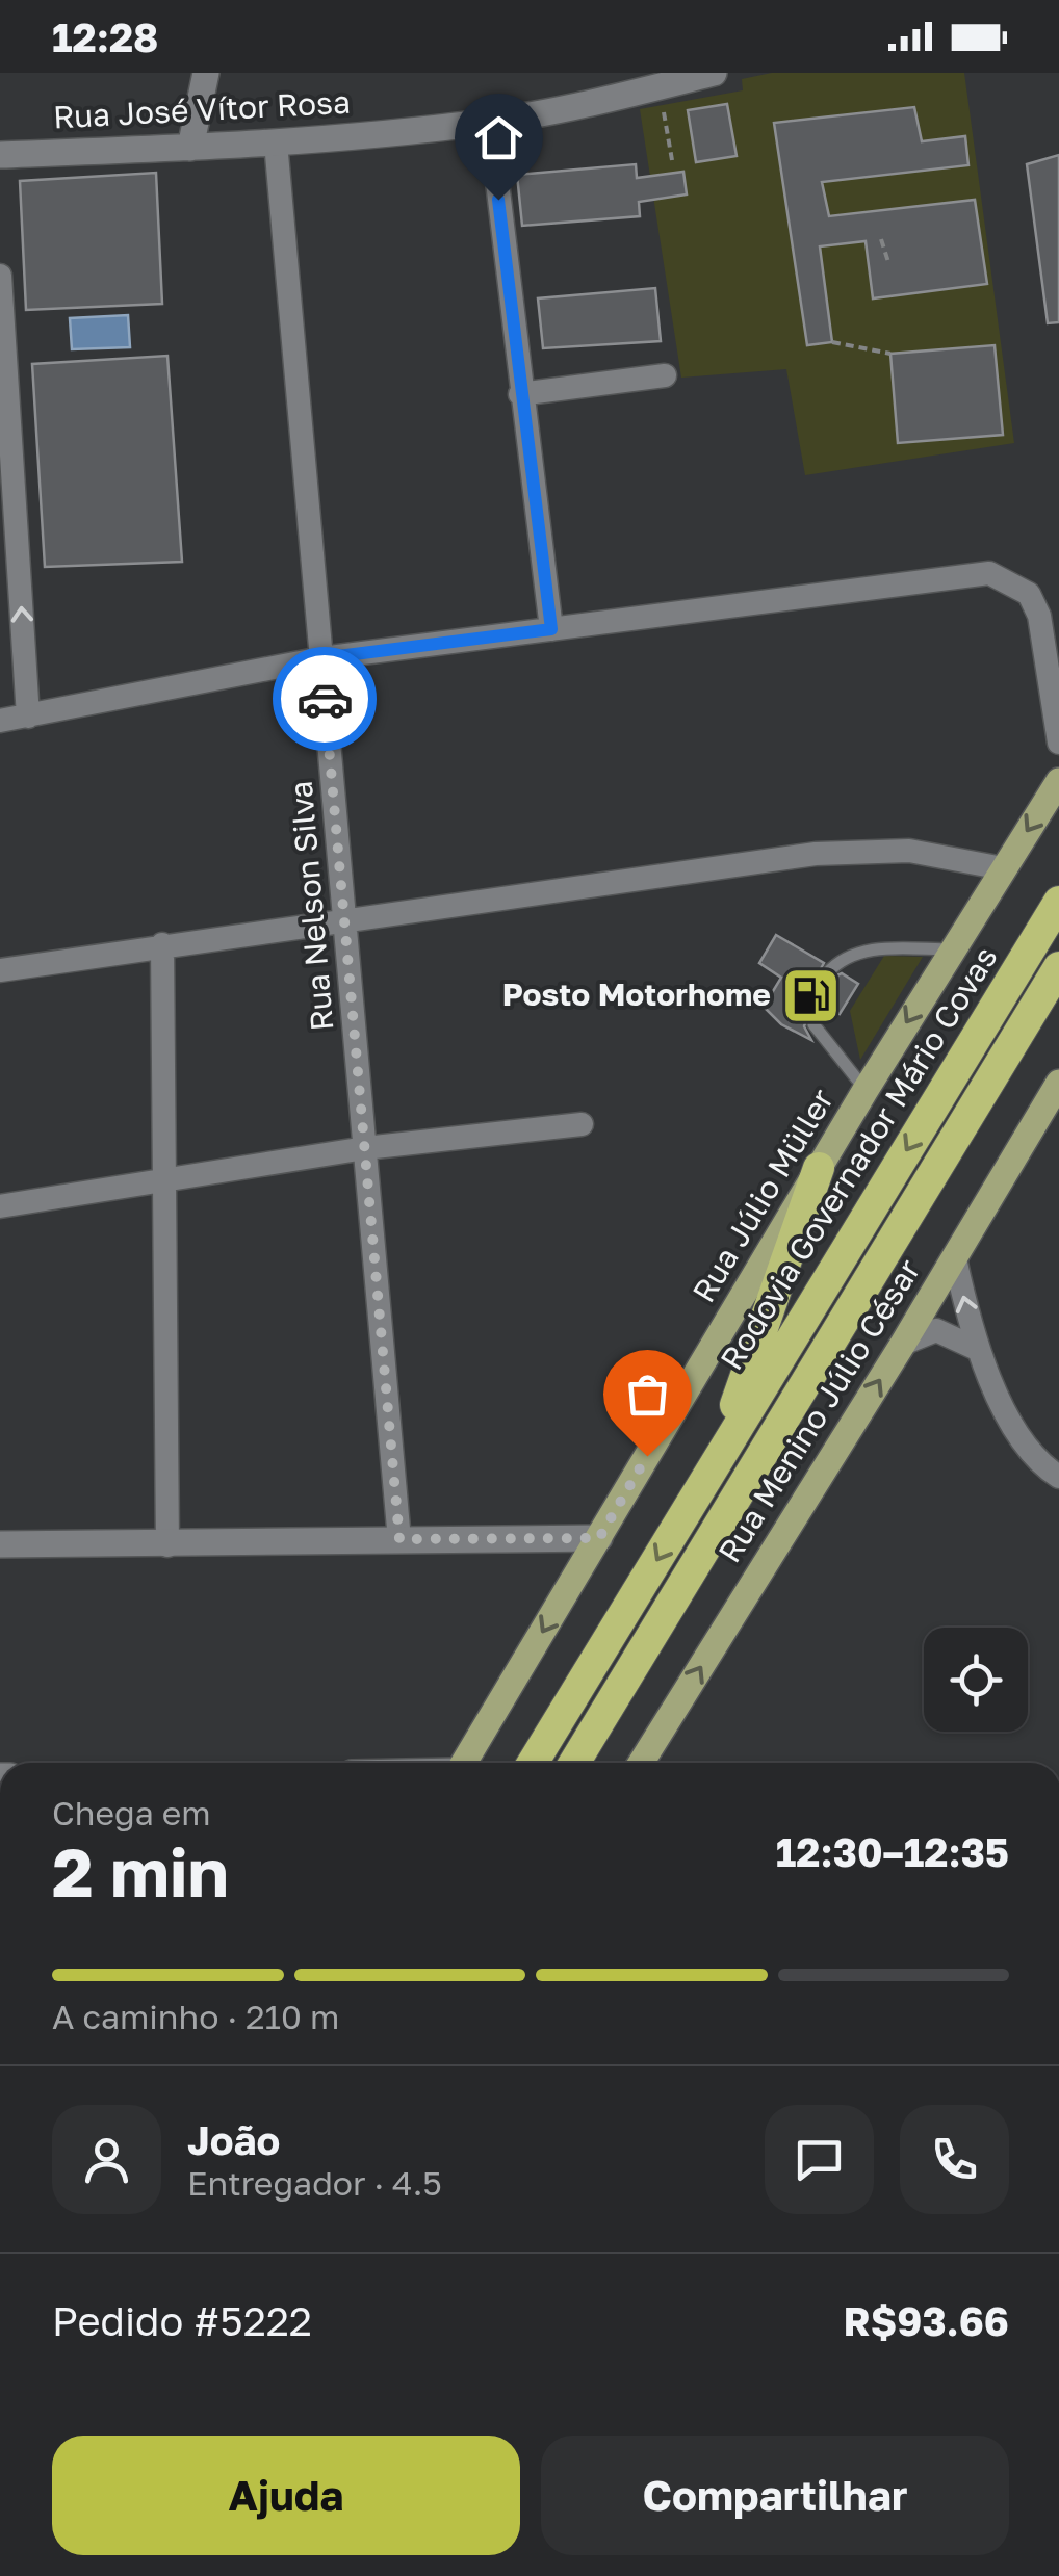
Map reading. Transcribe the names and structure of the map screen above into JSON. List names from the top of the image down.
{
  "streets": {
    "highway": ["Rodovia Governador Mário Covas"],
    "main road": ["Rua José Vítor Rosa", "Rua Júlio Müller", "Rua Menino Júlio César"],
    "street": ["Rua Nelson Silva"]
  },
  "crossings": [
    ["Rua José Vítor Rosa", "Rua Nelson Silva"]
  ],
  "one_way": ["Rua Júlio Müller", "Rua Menino Júlio César"],
  "places": {
    "fuel station": ["Posto Motorhome"]
  },
  "page": {
    "status": "12:28",
    "heading": ["2 min", "Chega em", "12:30–12:35"],
    "panel": [
      "João",
      "Entregador · 4.5",
      "Pedido #5222",
      "R$93.66"
    ],
    "bar": "A caminho · 210 m",
    "buttons": ["Ajuda", "Compartilhar"]
  }
}
